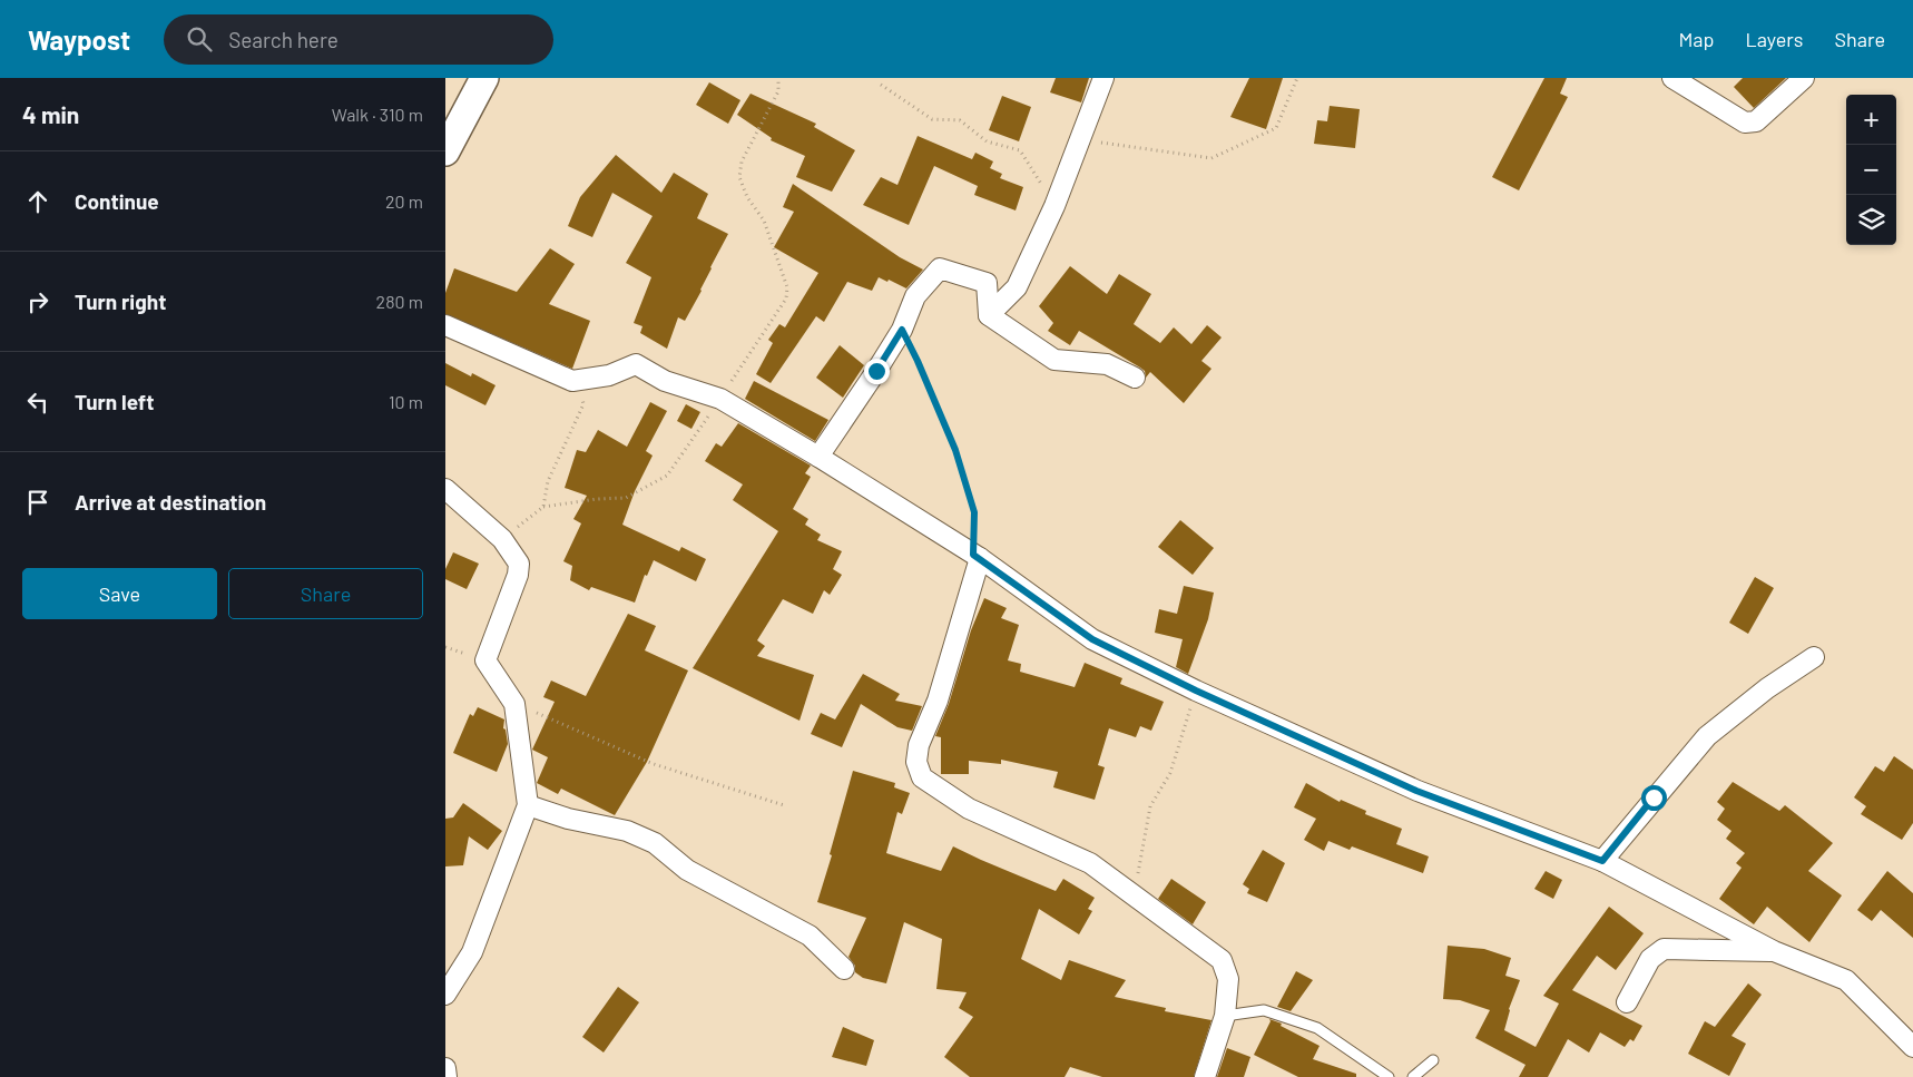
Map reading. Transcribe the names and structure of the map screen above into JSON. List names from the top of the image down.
{
  "page": {
    "header": "Waypost",
    "search": "Search here",
    "nav": ["Map", "Layers", "Share"],
    "heading": ["4 min", "Walk · 310 m"],
    "map_buttons": ["+", "−"],
    "list": [
      ["Continue", "20 m"],
      ["Turn right", "280 m"],
      ["Turn left", "10 m"],
      "Arrive at destination"
    ],
    "buttons": ["Save", "Share"]
  }
}
